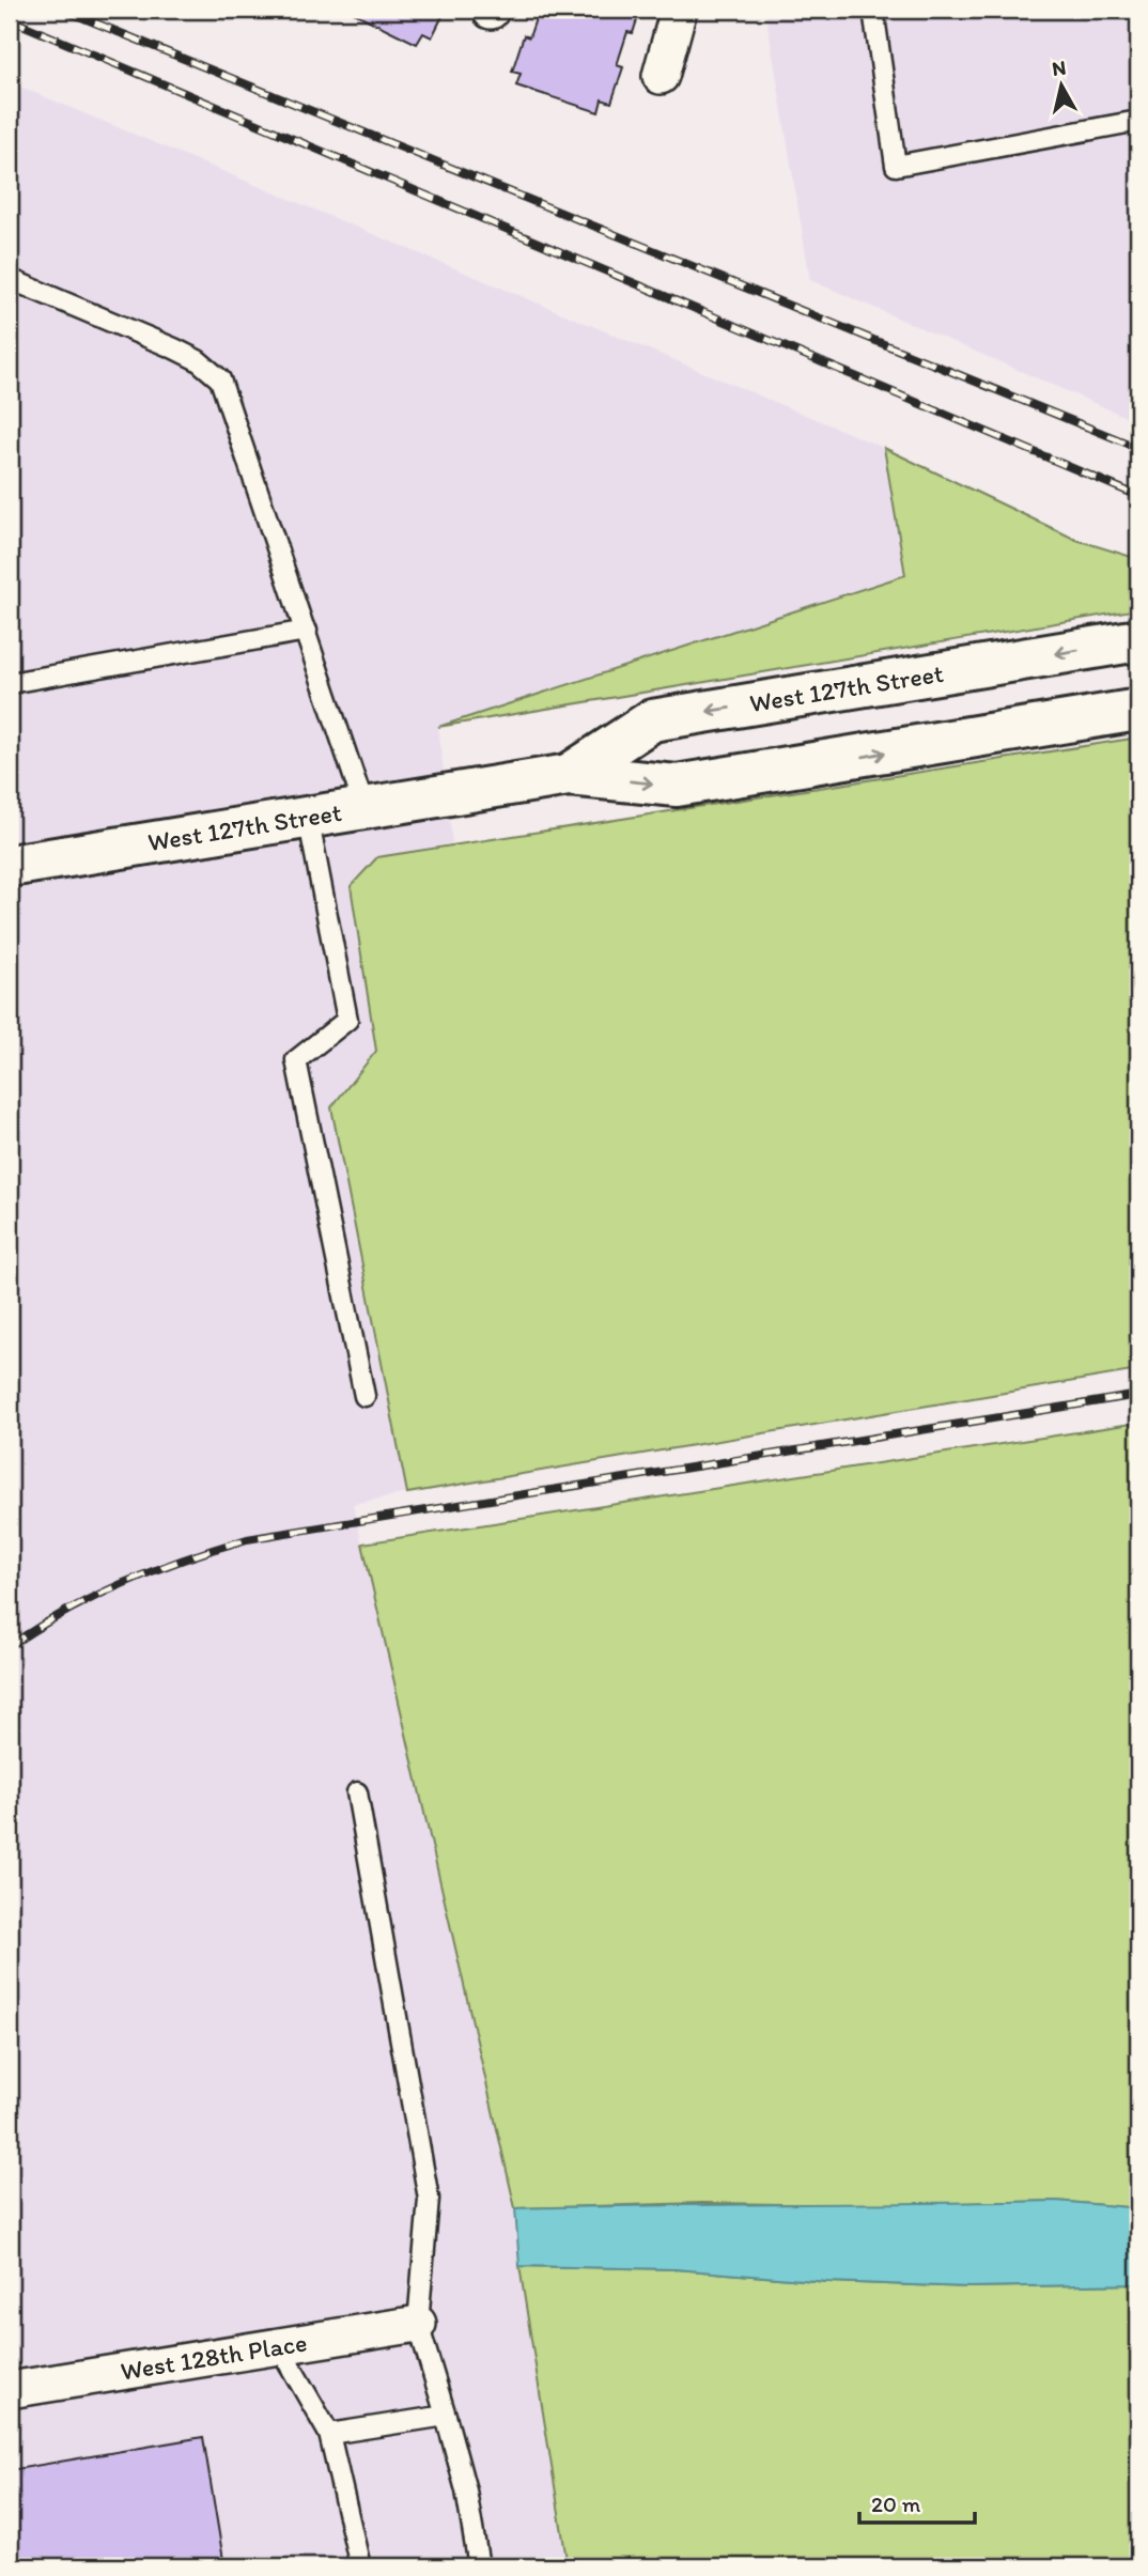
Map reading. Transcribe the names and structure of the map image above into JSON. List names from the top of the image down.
{
  "streets": {
    "main road": ["West 127th Street"],
    "street": ["West 128th Place"]
  },
  "scale_bar": "20 m",
  "north": "top"
}
